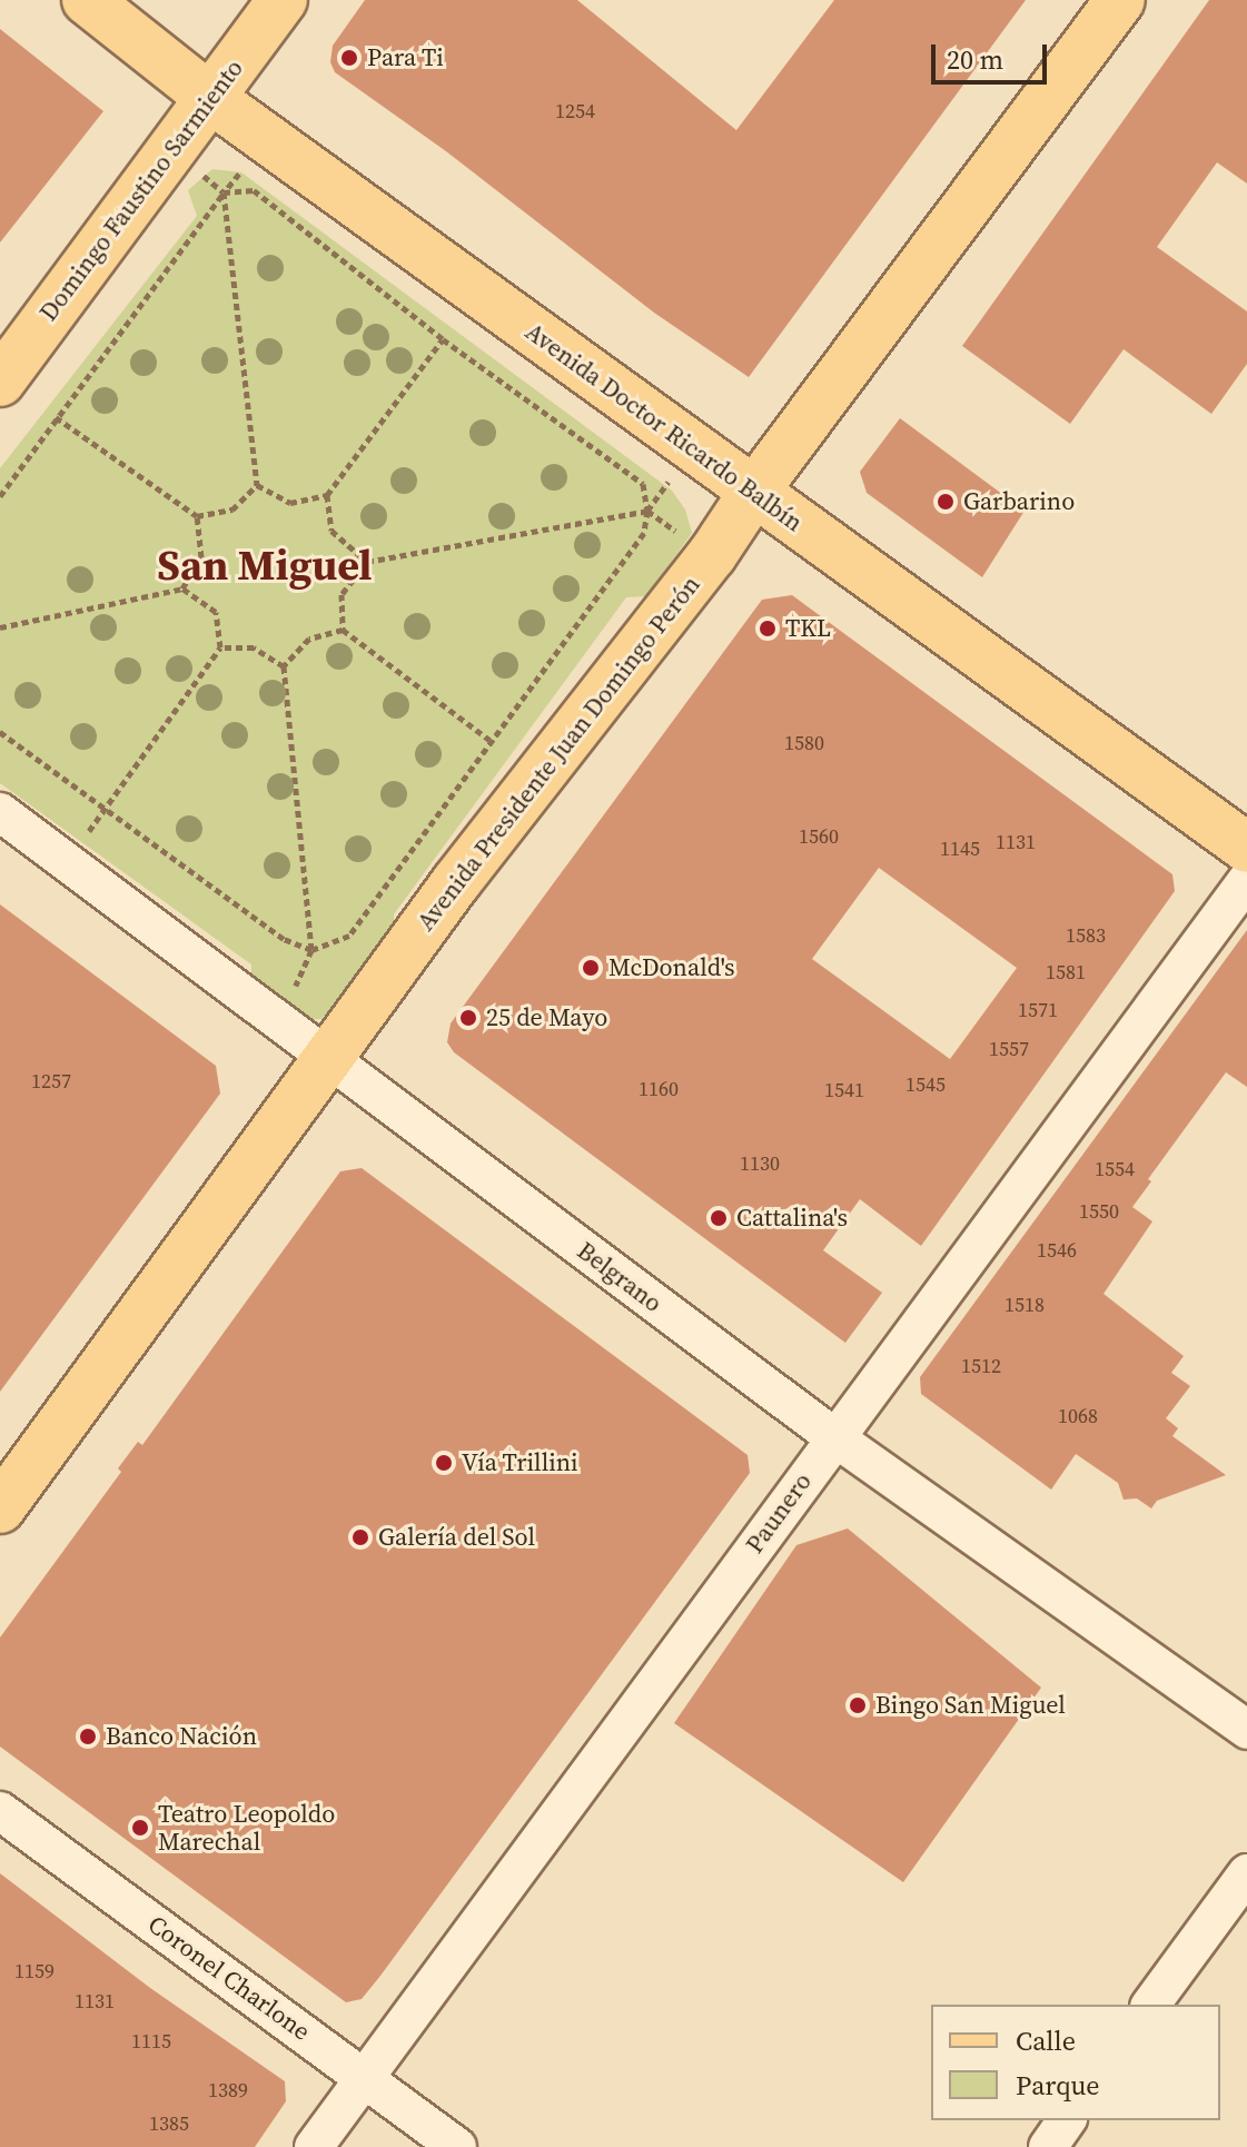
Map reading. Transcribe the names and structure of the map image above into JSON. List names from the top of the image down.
{
  "streets": {
    "main road": ["Domingo Faustino Sarmiento", "Avenida Doctor Ricardo Balbín", "Avenida Presidente Juan Domingo Perón"],
    "street": ["Belgrano", "Paunero", "Coronel Charlone"]
  },
  "crossings": [
    ["Domingo Faustino Sarmiento", "Avenida Doctor Ricardo Balbín"],
    ["Avenida Doctor Ricardo Balbín", "Avenida Presidente Juan Domingo Perón"],
    ["Avenida Presidente Juan Domingo Perón", "Belgrano"],
    ["Belgrano", "Paunero"],
    ["Paunero", "Coronel Charlone"]
  ],
  "districts": ["San Miguel"],
  "places": [
    "Para Ti",
    "Garbarino",
    "TKL",
    "McDonald's",
    "25 de Mayo",
    "Cattalina's",
    "Vía Trillini",
    "Galería del Sol",
    "Bingo San Miguel",
    "Banco Nación",
    "Teatro Leopoldo Marechal"
  ],
  "house_numbers": [
    "1254",
    "1580",
    "1560",
    "1131",
    "1145",
    "1583",
    "1581",
    "1571",
    "1557",
    "1257",
    "1545",
    "1160",
    "1541",
    "1130",
    "1554",
    "1550",
    "1546",
    "1518",
    "1512",
    "1068",
    "1159",
    "1131",
    "1115",
    "1389",
    "1385"
  ],
  "legend": ["Calle", "Parque"],
  "scale_bar": "20 m"
}
